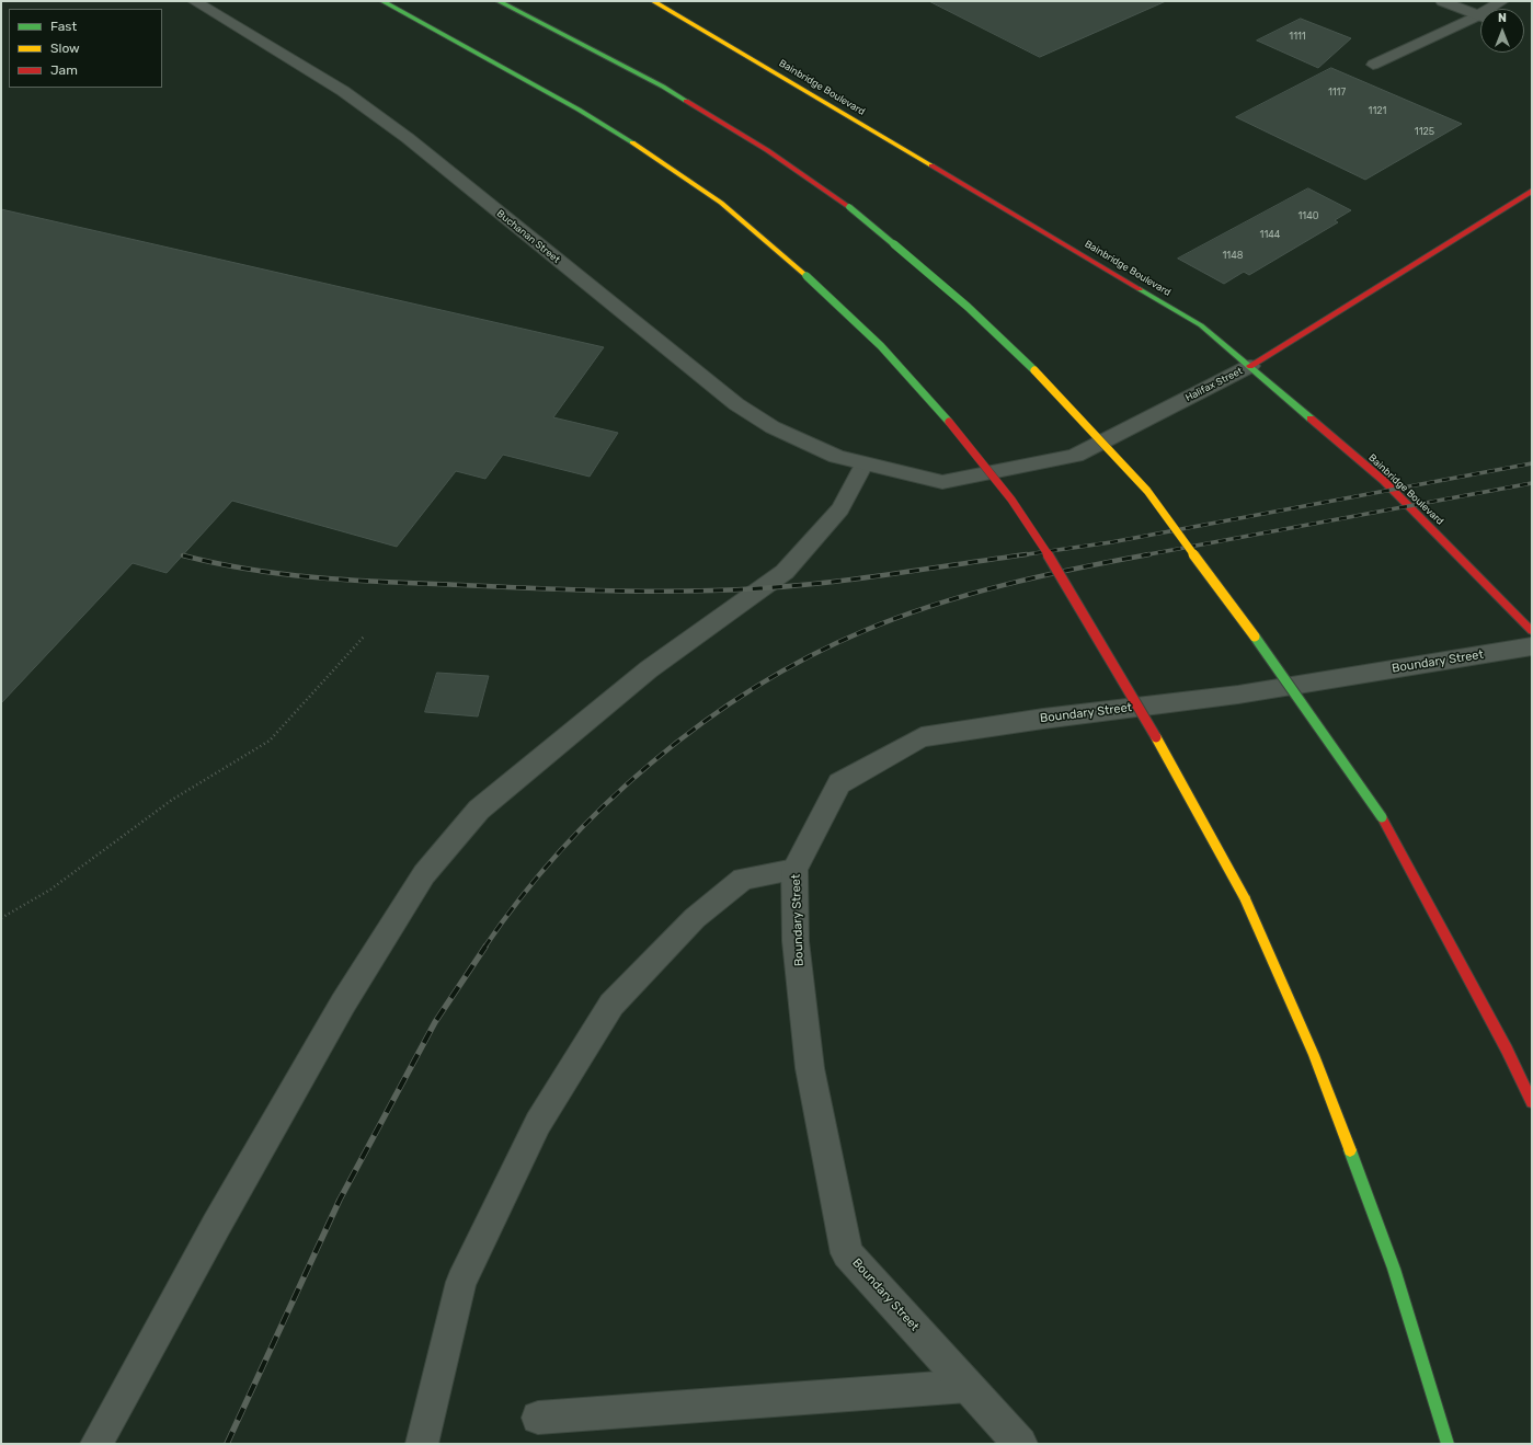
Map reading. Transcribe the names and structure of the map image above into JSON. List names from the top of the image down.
{
  "streets": {
    "main road": ["Bainbridge Boulevard", "Halifax Street"],
    "street": ["Buchanan Street", "Boundary Street"]
  },
  "crossings": [
    ["Bainbridge Boulevard", "Halifax Street"],
    ["Buchanan Street", "Halifax Street"]
  ],
  "house_numbers": [
    "1111",
    "1117",
    "1121",
    "1125",
    "1140",
    "1144",
    "1148"
  ],
  "legend": ["Fast", "Slow", "Jam"],
  "north": "top"
}
